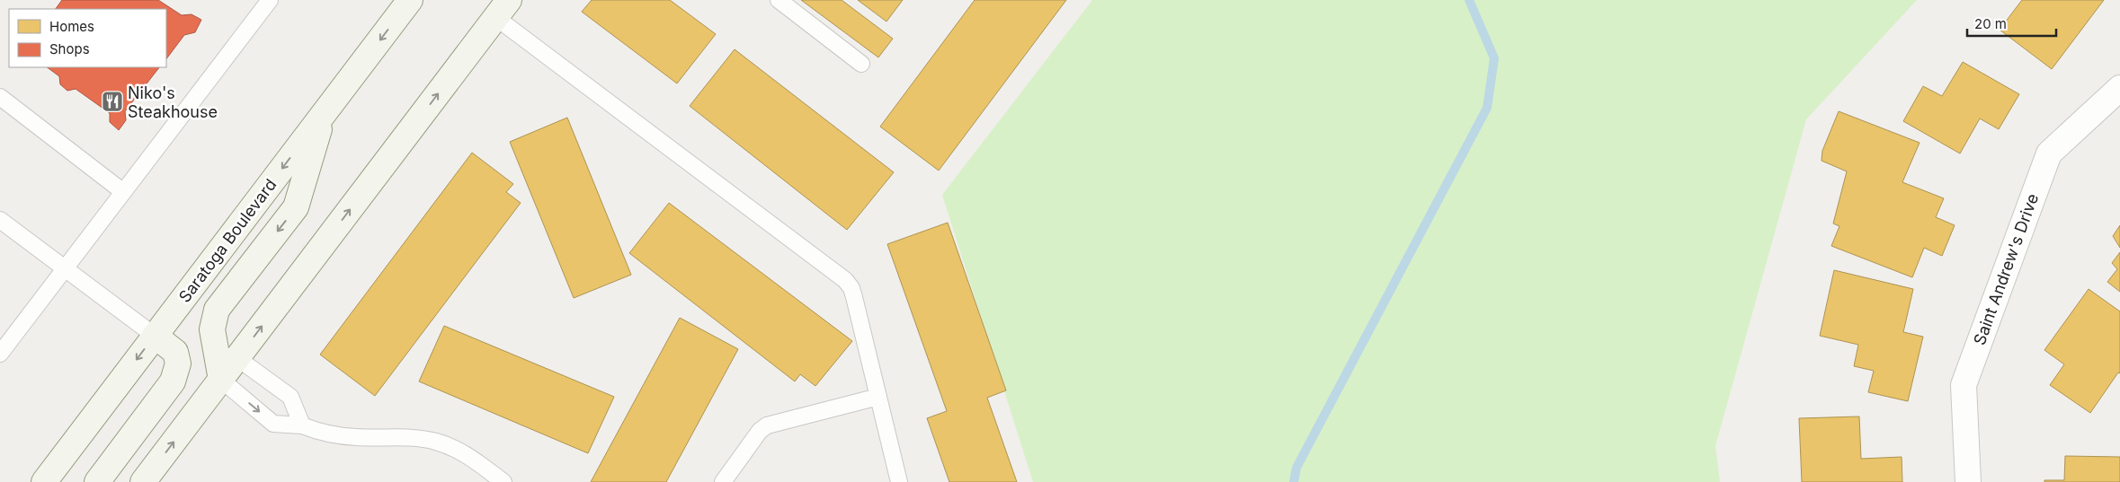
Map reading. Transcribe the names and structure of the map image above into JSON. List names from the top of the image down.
{
  "streets": {
    "main road": ["Saratoga Boulevard"],
    "street": ["Saint Andrew's Drive"]
  },
  "places": {
    "restaurant": ["Niko's Steakhouse"]
  },
  "legend": ["Homes", "Shops"],
  "scale_bar": "20 m"
}
